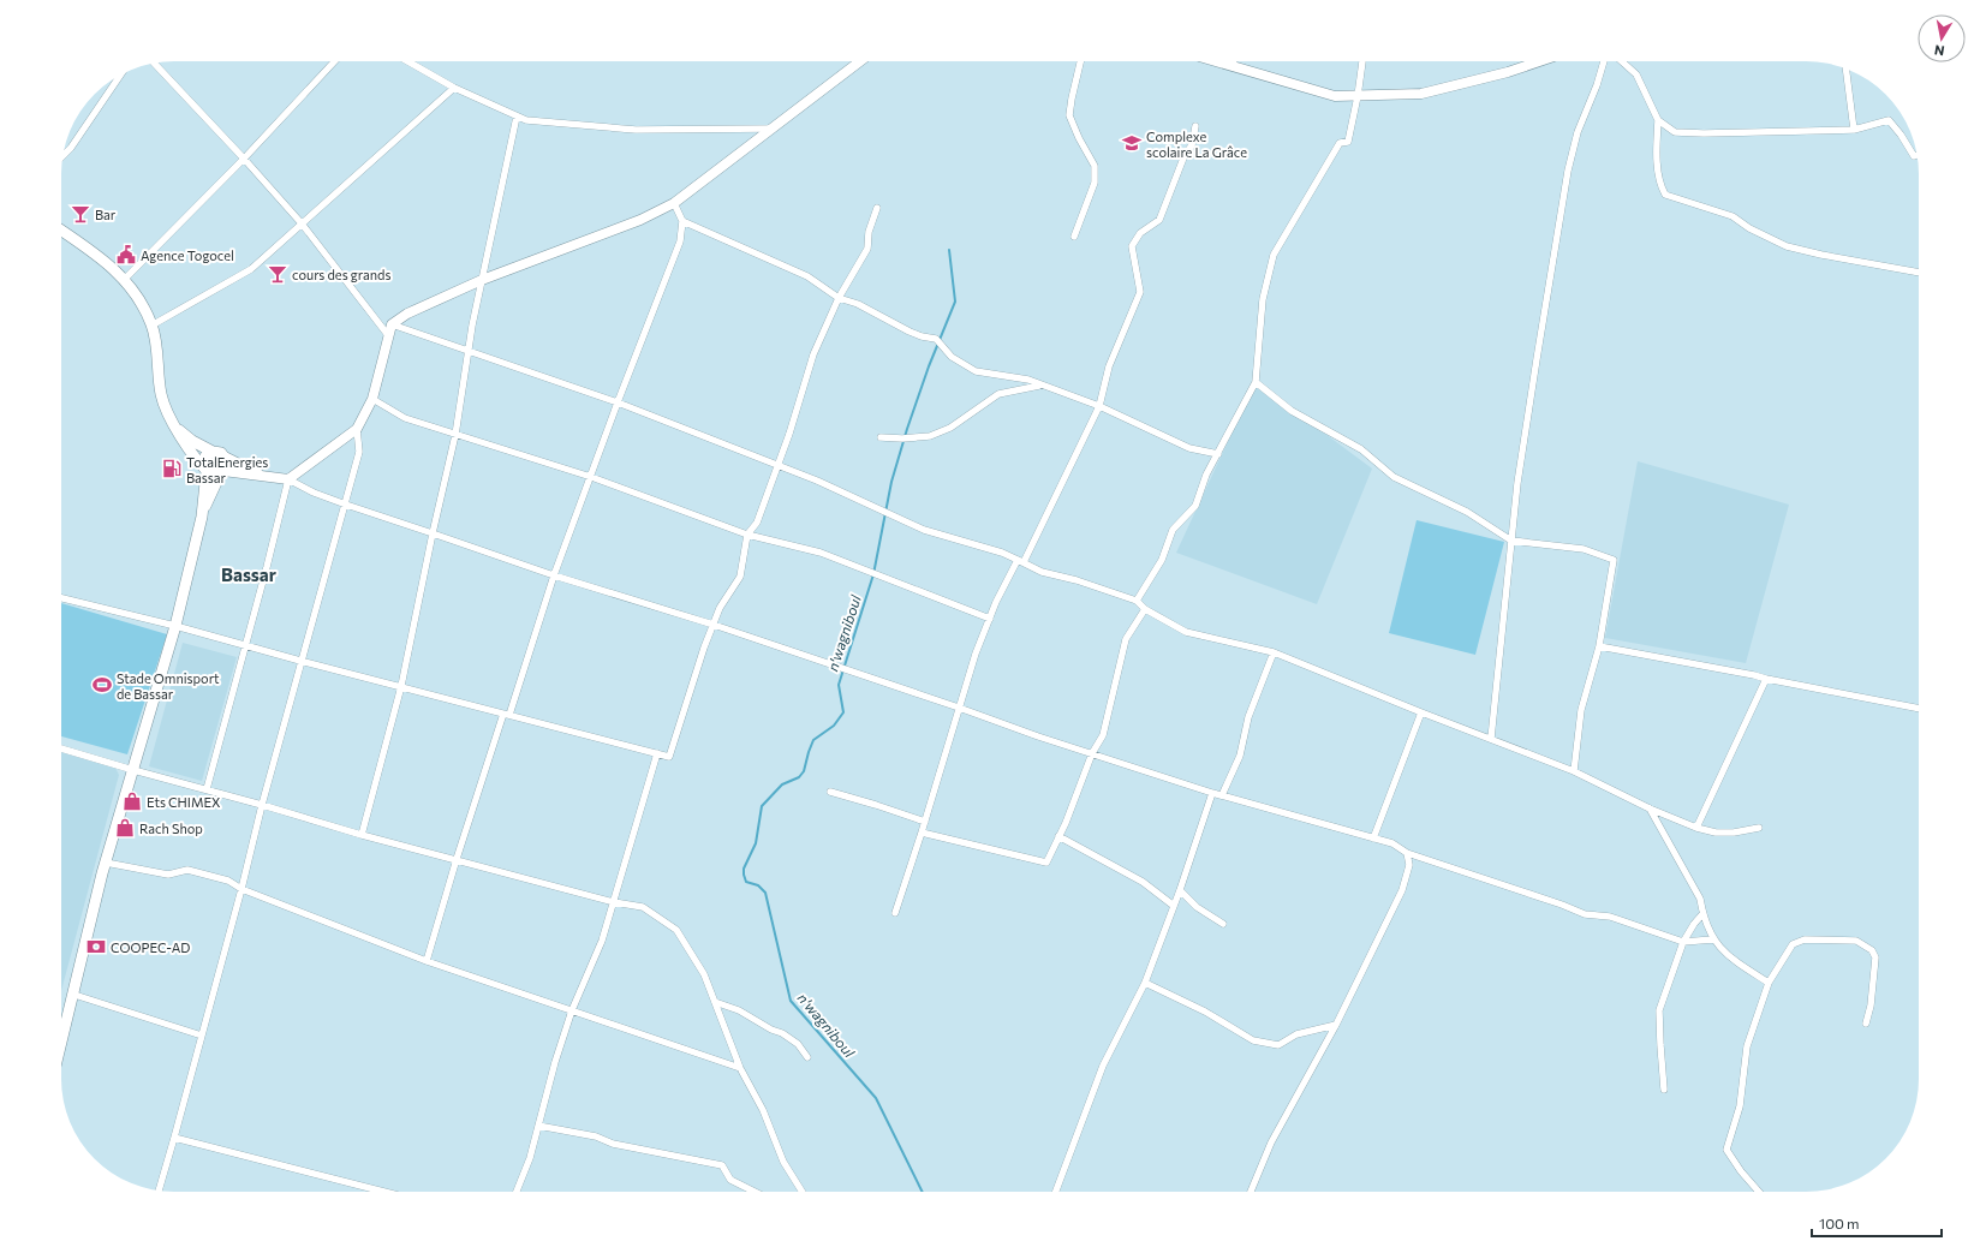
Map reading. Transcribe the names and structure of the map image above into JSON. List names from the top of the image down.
{
  "districts": ["Bassar"],
  "water": ["n'wagniboul"],
  "places": {
    "school or university": ["Complexe scolaire La Grâce"],
    "bar": ["Bar", "cours des grands"],
    "public building": ["Agence Togocel"],
    "fuel station": ["TotalEnergies Bassar"],
    "sports": ["Stade Omnisport de Bassar"],
    "shop": ["Ets CHIMEX", "Rach Shop"],
    "bank": ["COOPEC-AD"]
  },
  "scale_bar": "100 m",
  "north": "bottom"
}
